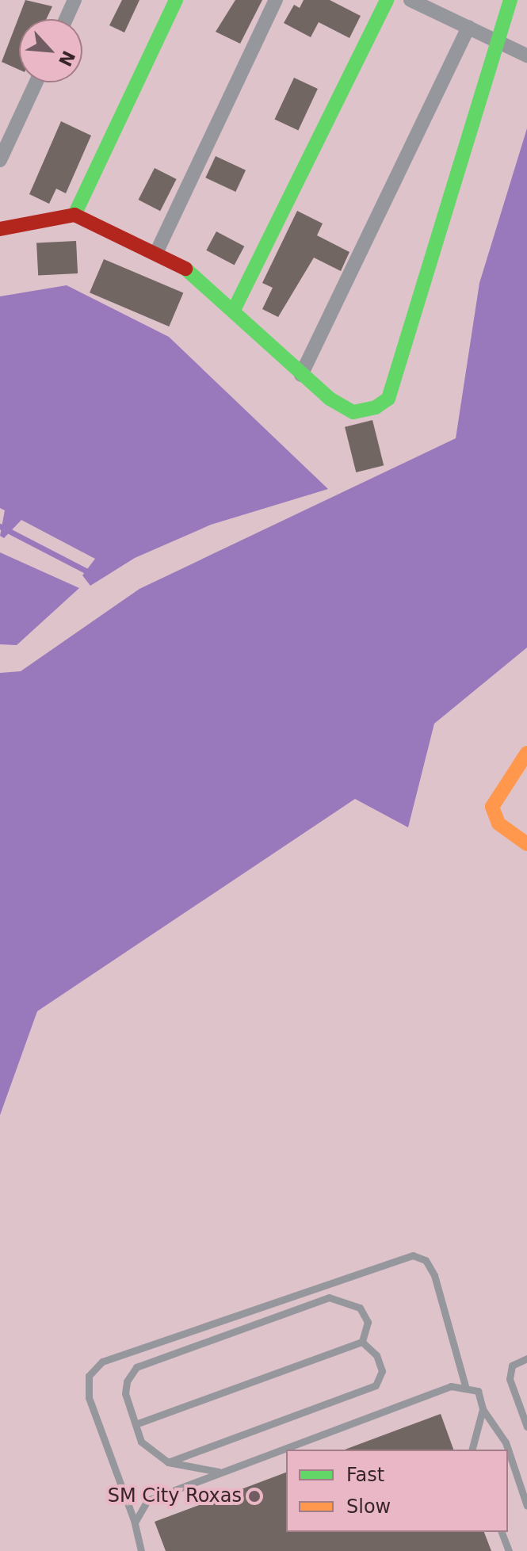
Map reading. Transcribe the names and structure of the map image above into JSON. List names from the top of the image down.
{
  "places": ["SM City Roxas"],
  "legend": ["Fast", "Slow"],
  "north": "bottom right"
}
